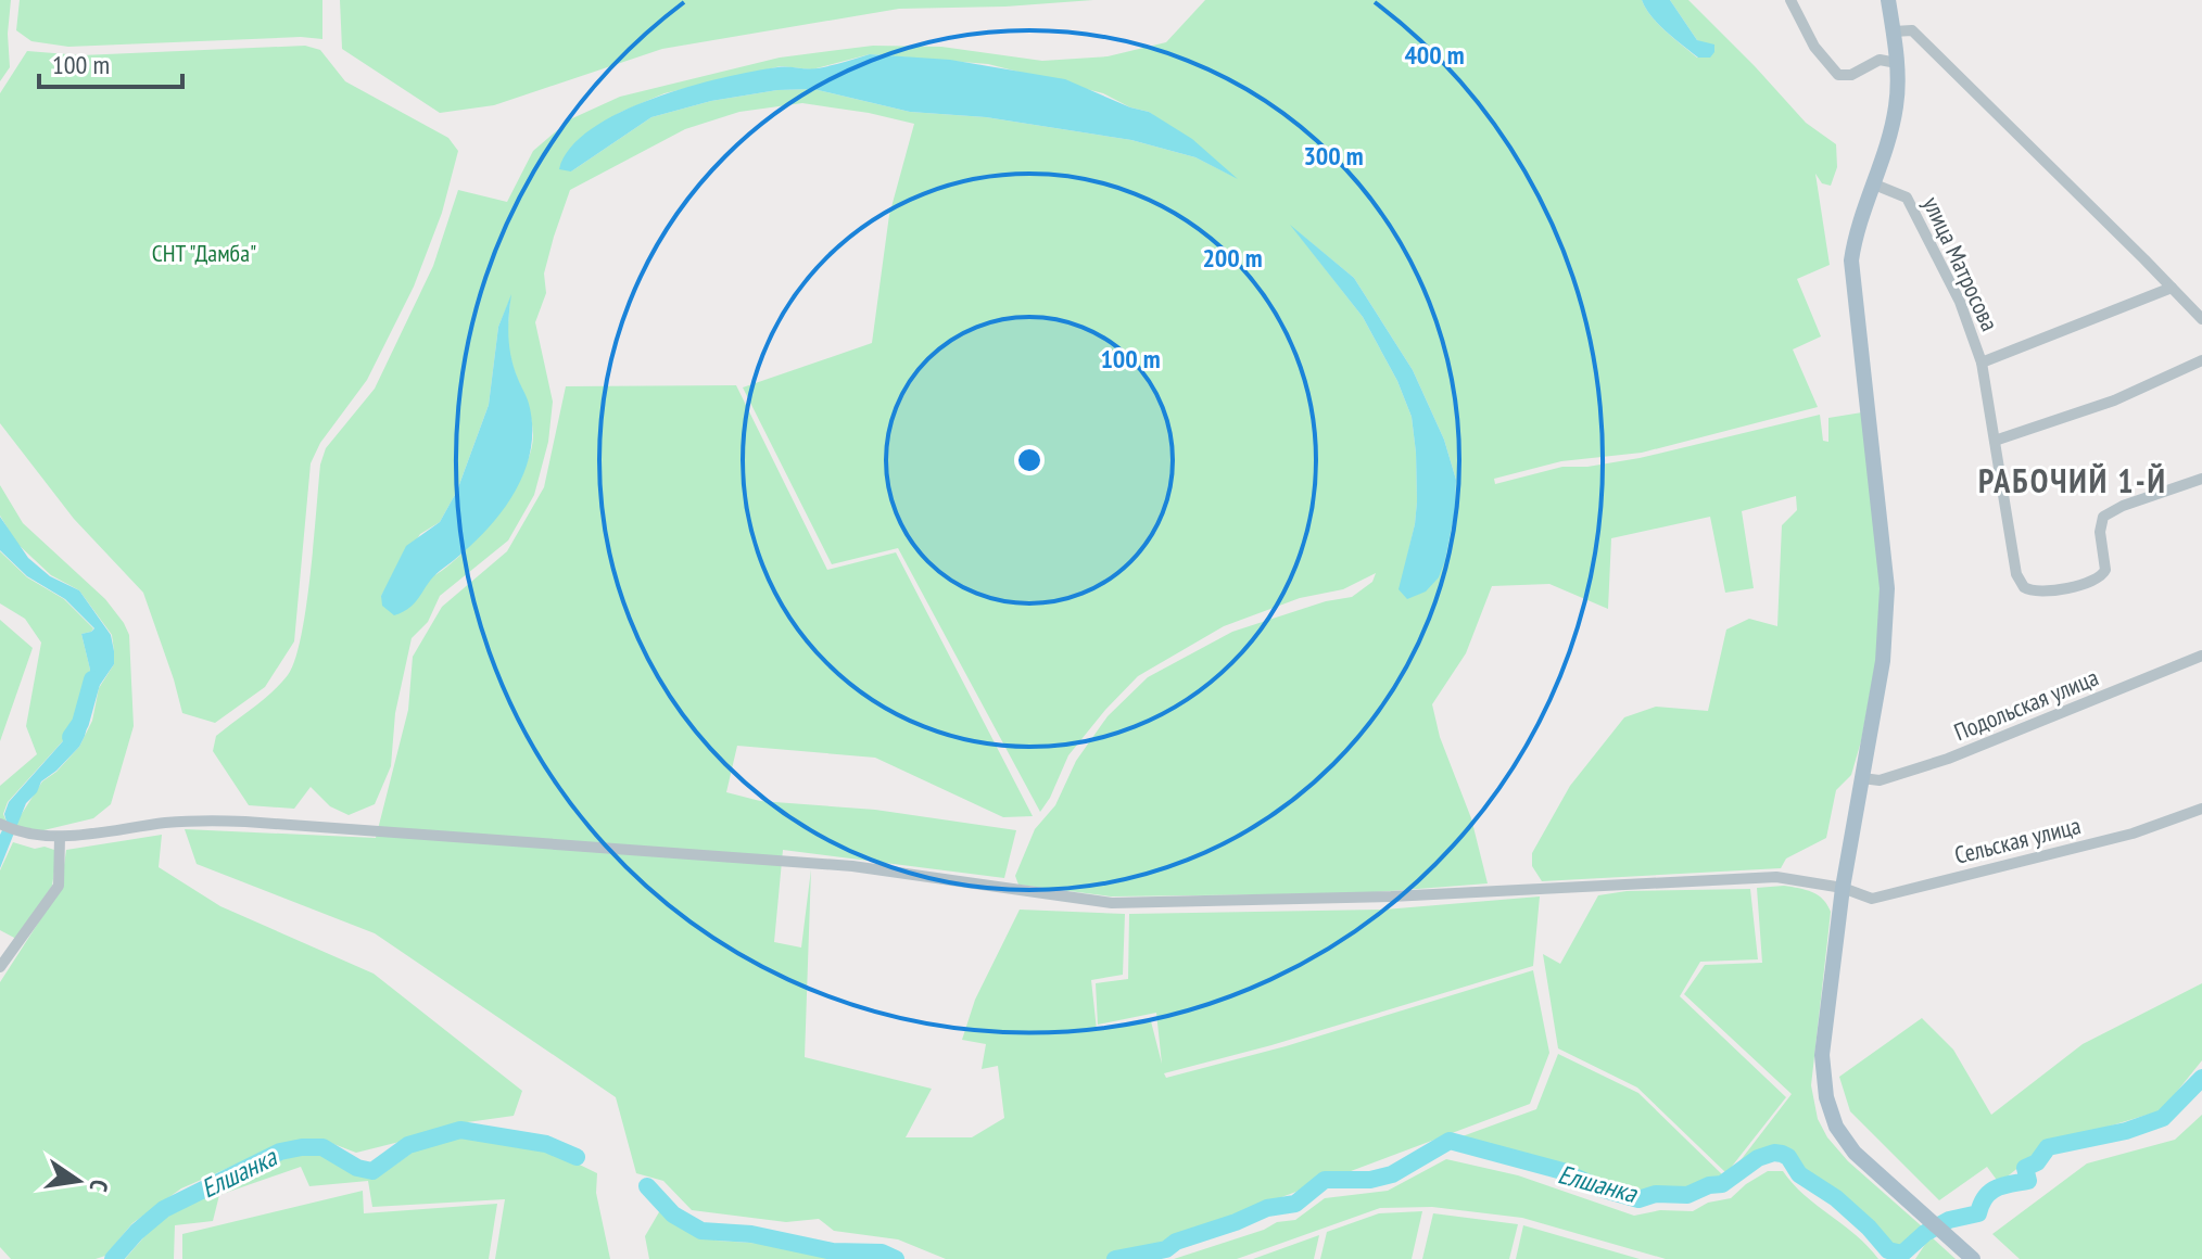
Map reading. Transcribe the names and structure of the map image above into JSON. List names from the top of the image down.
{
  "streets": {
    "street": ["улица Матросова", "Подольская улица", "Сельская улица"]
  },
  "districts": ["РАБОЧИЙ 1‑Й"],
  "water": ["Елшанка"],
  "parks": ["СНТ \"Дамба\""],
  "scale_bar": "100 m",
  "north": "right",
  "rings": [
    "400 m",
    "300 m",
    "200 m",
    "100 m"
  ]
}
